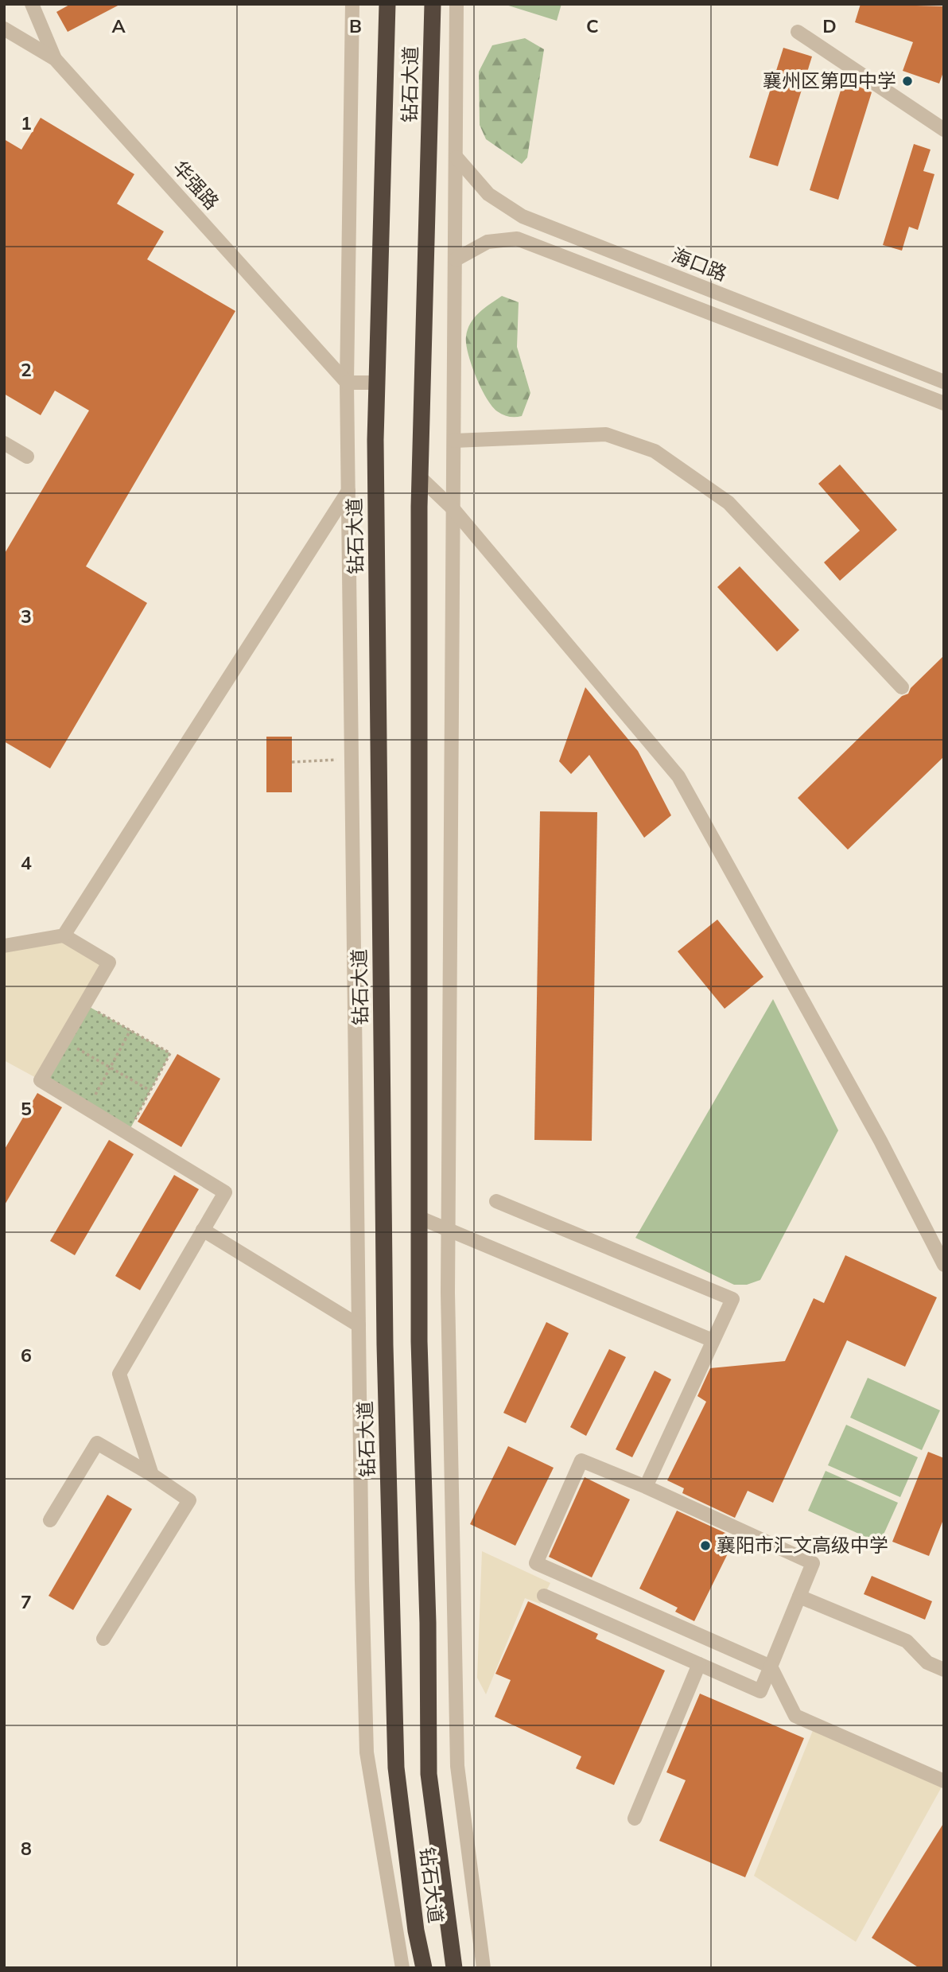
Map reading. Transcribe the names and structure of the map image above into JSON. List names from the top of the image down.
{
  "streets": {
    "highway": ["钻石大道"],
    "street": ["华强路", "海口路"]
  },
  "places": ["襄州区第四中学", "襄阳市汇文高级中学"],
  "grid": {
    "columns": [
      "A",
      "B",
      "C",
      "D"
    ],
    "rows": [
      "1",
      "2",
      "3",
      "4",
      "5",
      "6",
      "7",
      "8"
    ]
  }
}
